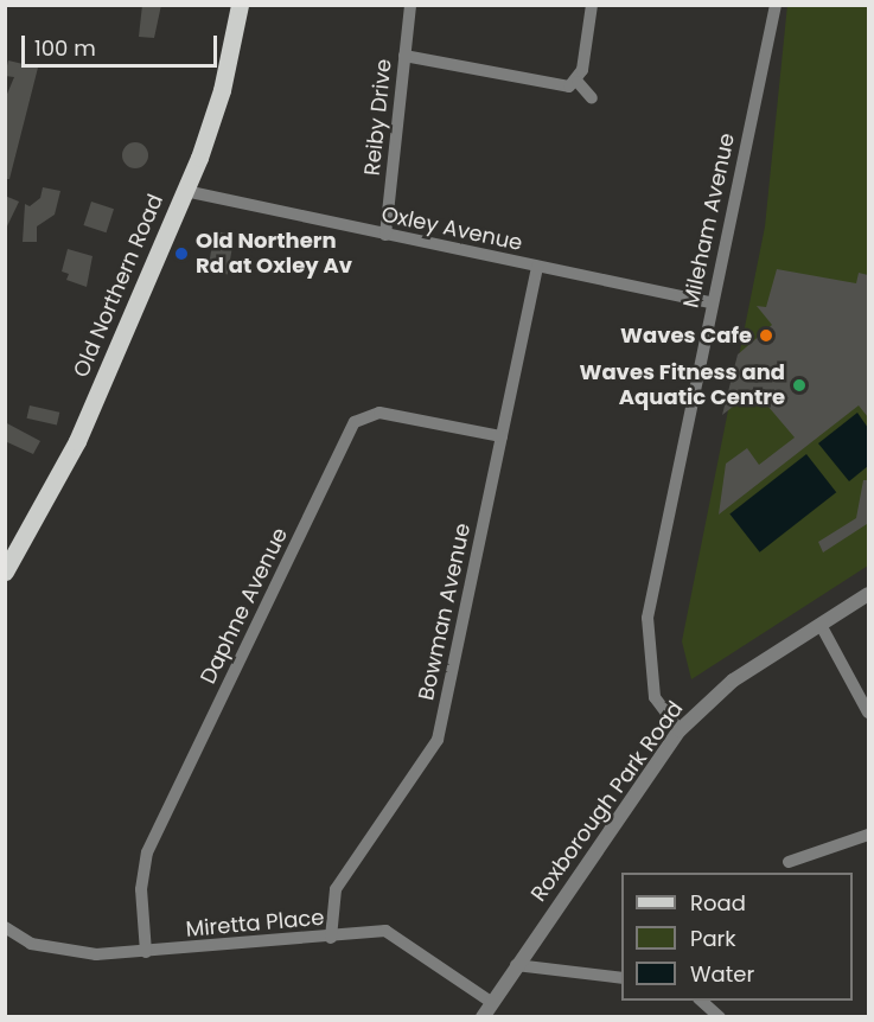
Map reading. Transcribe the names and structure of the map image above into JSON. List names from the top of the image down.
{
  "streets": {
    "main road": ["Old Northern Road"],
    "street": [
      "Reiby Drive",
      "Mileham Avenue",
      "Oxley Avenue",
      "Daphne Avenue",
      "Bowman Avenue",
      "Roxborough Park Road",
      "Miretta Place"
    ]
  },
  "crossings": [
    ["Reiby Drive", "Oxley Avenue"],
    ["Mileham Avenue", "Oxley Avenue"],
    ["Mileham Avenue", "Roxborough Park Road"],
    ["Oxley Avenue", "Old Northern Road"],
    ["Oxley Avenue", "Bowman Avenue"],
    ["Daphne Avenue", "Bowman Avenue"],
    ["Daphne Avenue", "Miretta Place"],
    ["Bowman Avenue", "Miretta Place"],
    ["Roxborough Park Road", "Miretta Place"]
  ],
  "places": ["Old Northern Rd at Oxley Av", "Waves Cafe", "Waves Fitness and Aquatic Centre"],
  "legend": ["Road", "Park", "Water"],
  "scale_bar": "100 m"
}
